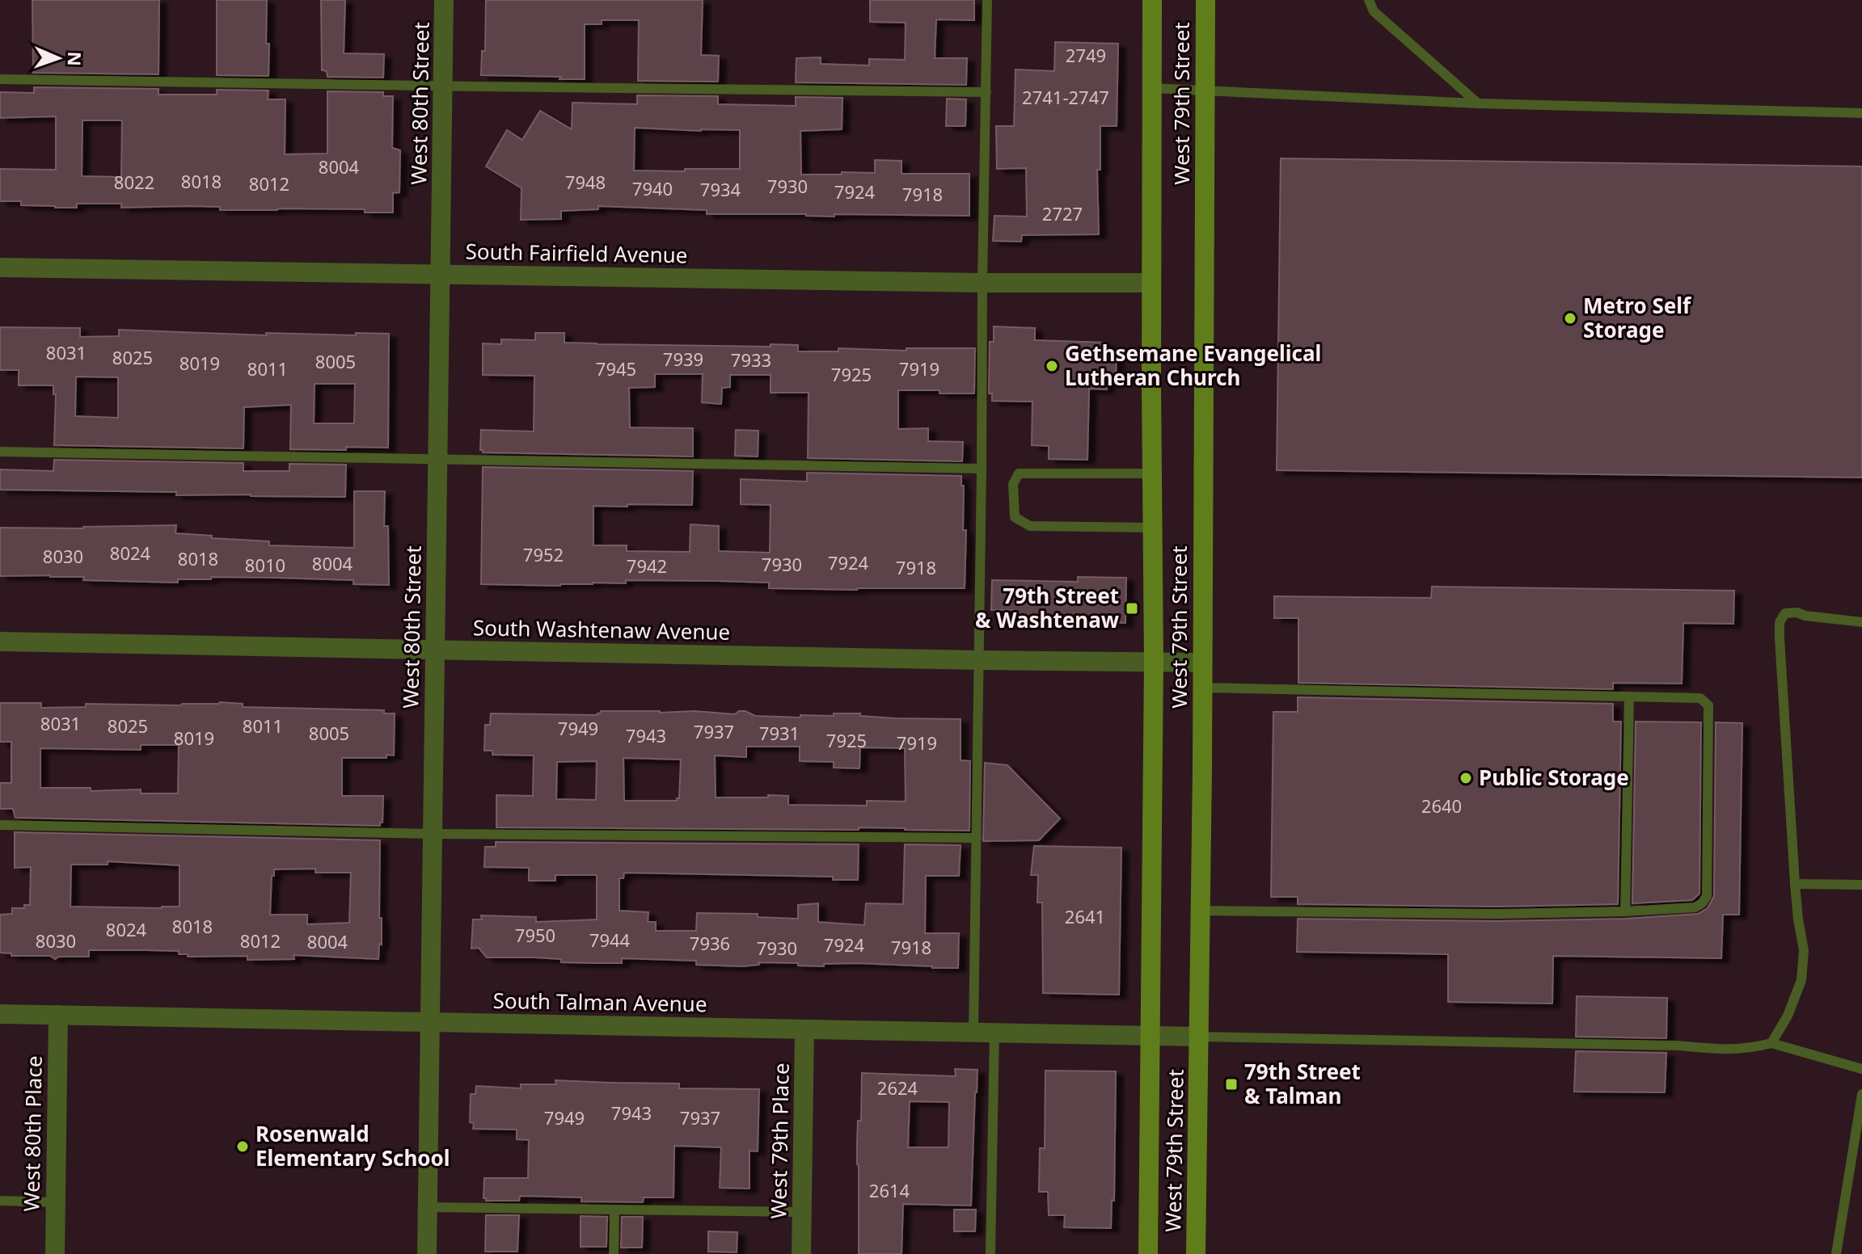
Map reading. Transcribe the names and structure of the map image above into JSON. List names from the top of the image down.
{
  "streets": {
    "main road": ["West 79th Street"],
    "street": [
      "West 80th Street",
      "South Fairfield Avenue",
      "South Washtenaw Avenue",
      "South Talman Avenue",
      "West 80th Place",
      "West 79th Place"
    ]
  },
  "crossings": [
    ["West 80th Street", "South Fairfield Avenue"],
    ["West 80th Street", "South Washtenaw Avenue"],
    ["West 80th Street", "South Talman Avenue"],
    ["West 79th Street", "South Fairfield Avenue"],
    ["West 79th Street", "South Washtenaw Avenue"],
    ["West 79th Street", "South Talman Avenue"],
    ["South Talman Avenue", "West 80th Place"],
    ["South Talman Avenue", "West 79th Place"]
  ],
  "places": {
    "other": [
      "Metro Self Storage",
      "Gethsemane Evangelical Lutheran Church",
      "Public Storage",
      "Rosenwald Elementary School"
    ],
    "transit": ["79th Street & Washtenaw", "79th Street & Talman"]
  },
  "house_numbers": [
    "2749",
    "2741-2747",
    "8004",
    "8018",
    "8022",
    "7948",
    "8012",
    "7930",
    "7940",
    "7934",
    "7924",
    "7918",
    "2727",
    "8031",
    "8025",
    "7939",
    "7933",
    "8005",
    "8019",
    "8011",
    "7945",
    "7919",
    "7925",
    "8024",
    "7952",
    "8030",
    "8018",
    "7924",
    "8004",
    "7930",
    "8010",
    "7942",
    "7918",
    "8031",
    "8025",
    "8011",
    "7949",
    "7937",
    "8005",
    "7931",
    "7943",
    "8019",
    "7925",
    "7919",
    "2640",
    "2641",
    "8018",
    "8024",
    "7950",
    "7944",
    "8030",
    "8012",
    "8004",
    "7936",
    "7924",
    "7918",
    "7930",
    "2624",
    "7943",
    "7949",
    "7937",
    "2614"
  ],
  "north": "right"
}
